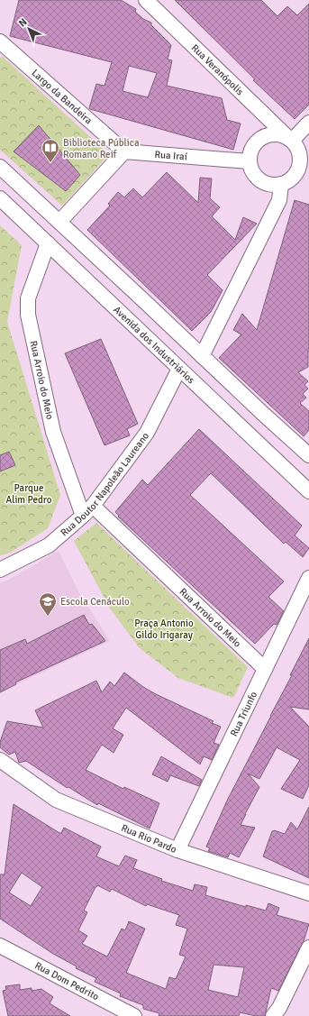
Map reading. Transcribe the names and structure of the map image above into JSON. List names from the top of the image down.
{
  "streets": {
    "street": [
      "Rua Veranópolis",
      "Largo da Bandeira",
      "Rua Iraí",
      "Avenida dos Industriários",
      "Rua Arroio do Meio",
      "Rua Doutor Napoleão Laureano",
      "Rua Triunfo",
      "Rua Rio Pardo",
      "Rua Dom Pedrito"
    ]
  },
  "crossings": [
    ["Rua Veranópolis", "Rua Iraí"],
    ["Largo da Bandeira", "Rua Iraí"],
    ["Avenida dos Industriários", "Rua Arroio do Meio"],
    ["Avenida dos Industriários", "Rua Doutor Napoleão Laureano"],
    ["Rua Arroio do Meio", "Rua Doutor Napoleão Laureano"],
    ["Rua Arroio do Meio", "Rua Triunfo"],
    ["Rua Triunfo", "Rua Rio Pardo"]
  ],
  "parks": ["Parque Alim Pedro", "Praça Antonio Gildo Irigaray"],
  "places": {
    "library": ["Biblioteca Pública Romano Reif"],
    "school or university": ["Escola Cenáculo"]
  },
  "north": "top left"
}
